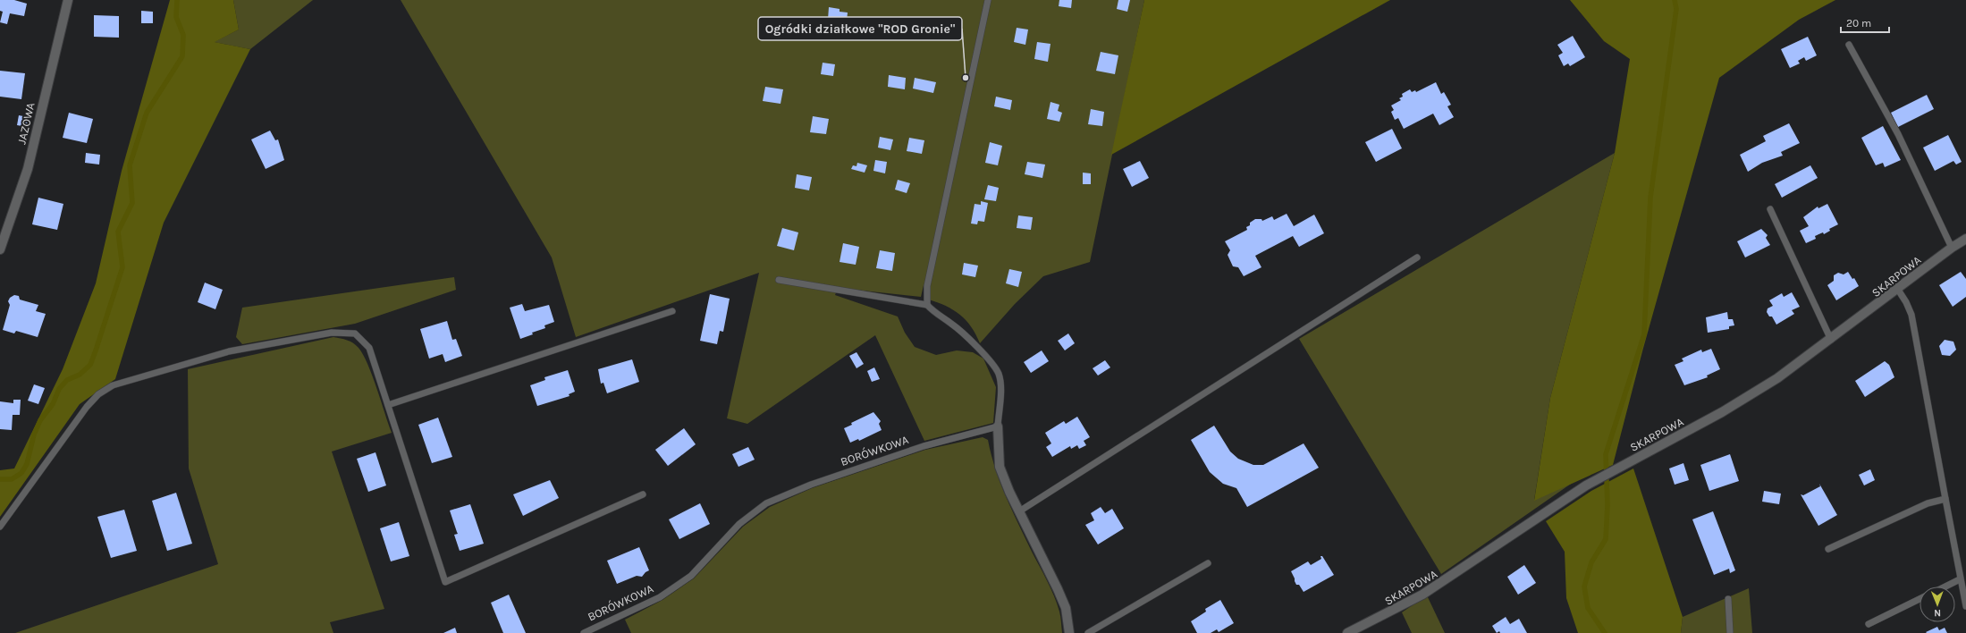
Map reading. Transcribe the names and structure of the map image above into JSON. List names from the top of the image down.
{
  "streets": {
    "street": ["JAZOWA", "SKARPOWA"],
    "lane": ["BORÓWKOWA"]
  },
  "places": ["Ogródki działkowe \"ROD Gronie\""],
  "scale_bar": "20 m",
  "north": "bottom"
}
